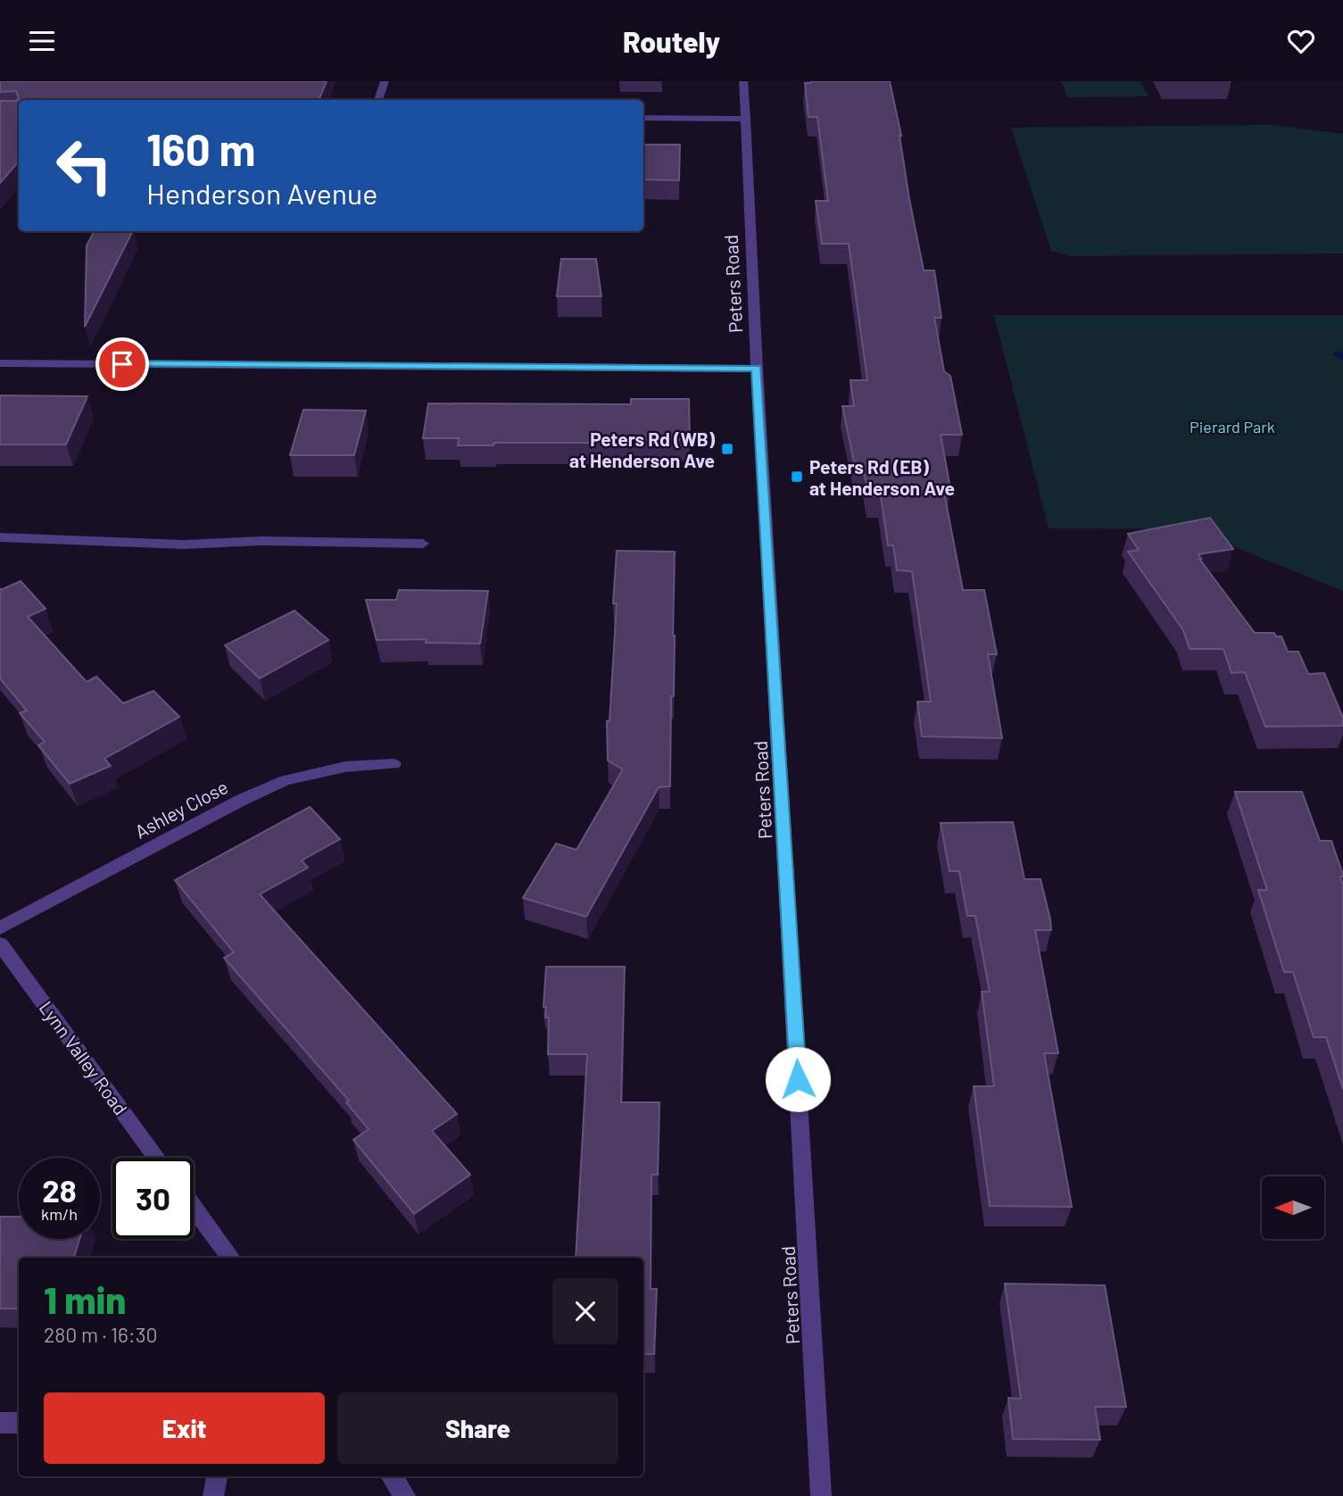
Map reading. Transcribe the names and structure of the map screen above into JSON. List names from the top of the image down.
{
  "streets": {
    "street": ["Peters Road", "Ashley Close", "Lynn Valley Road"]
  },
  "parks": ["Pierard Park"],
  "places": {
    "transit": ["Peters Rd (WB) at Henderson Ave", "Peters Rd (EB) at Henderson Ave"]
  },
  "north": "left",
  "page": {
    "header": "Routely",
    "turn": ["160 m", "Henderson Avenue"],
    "speed": "28 km/h",
    "limit": "30",
    "heading": ["1 min", "280 m · 16:30"],
    "buttons": ["Exit", "Share"]
  }
}
